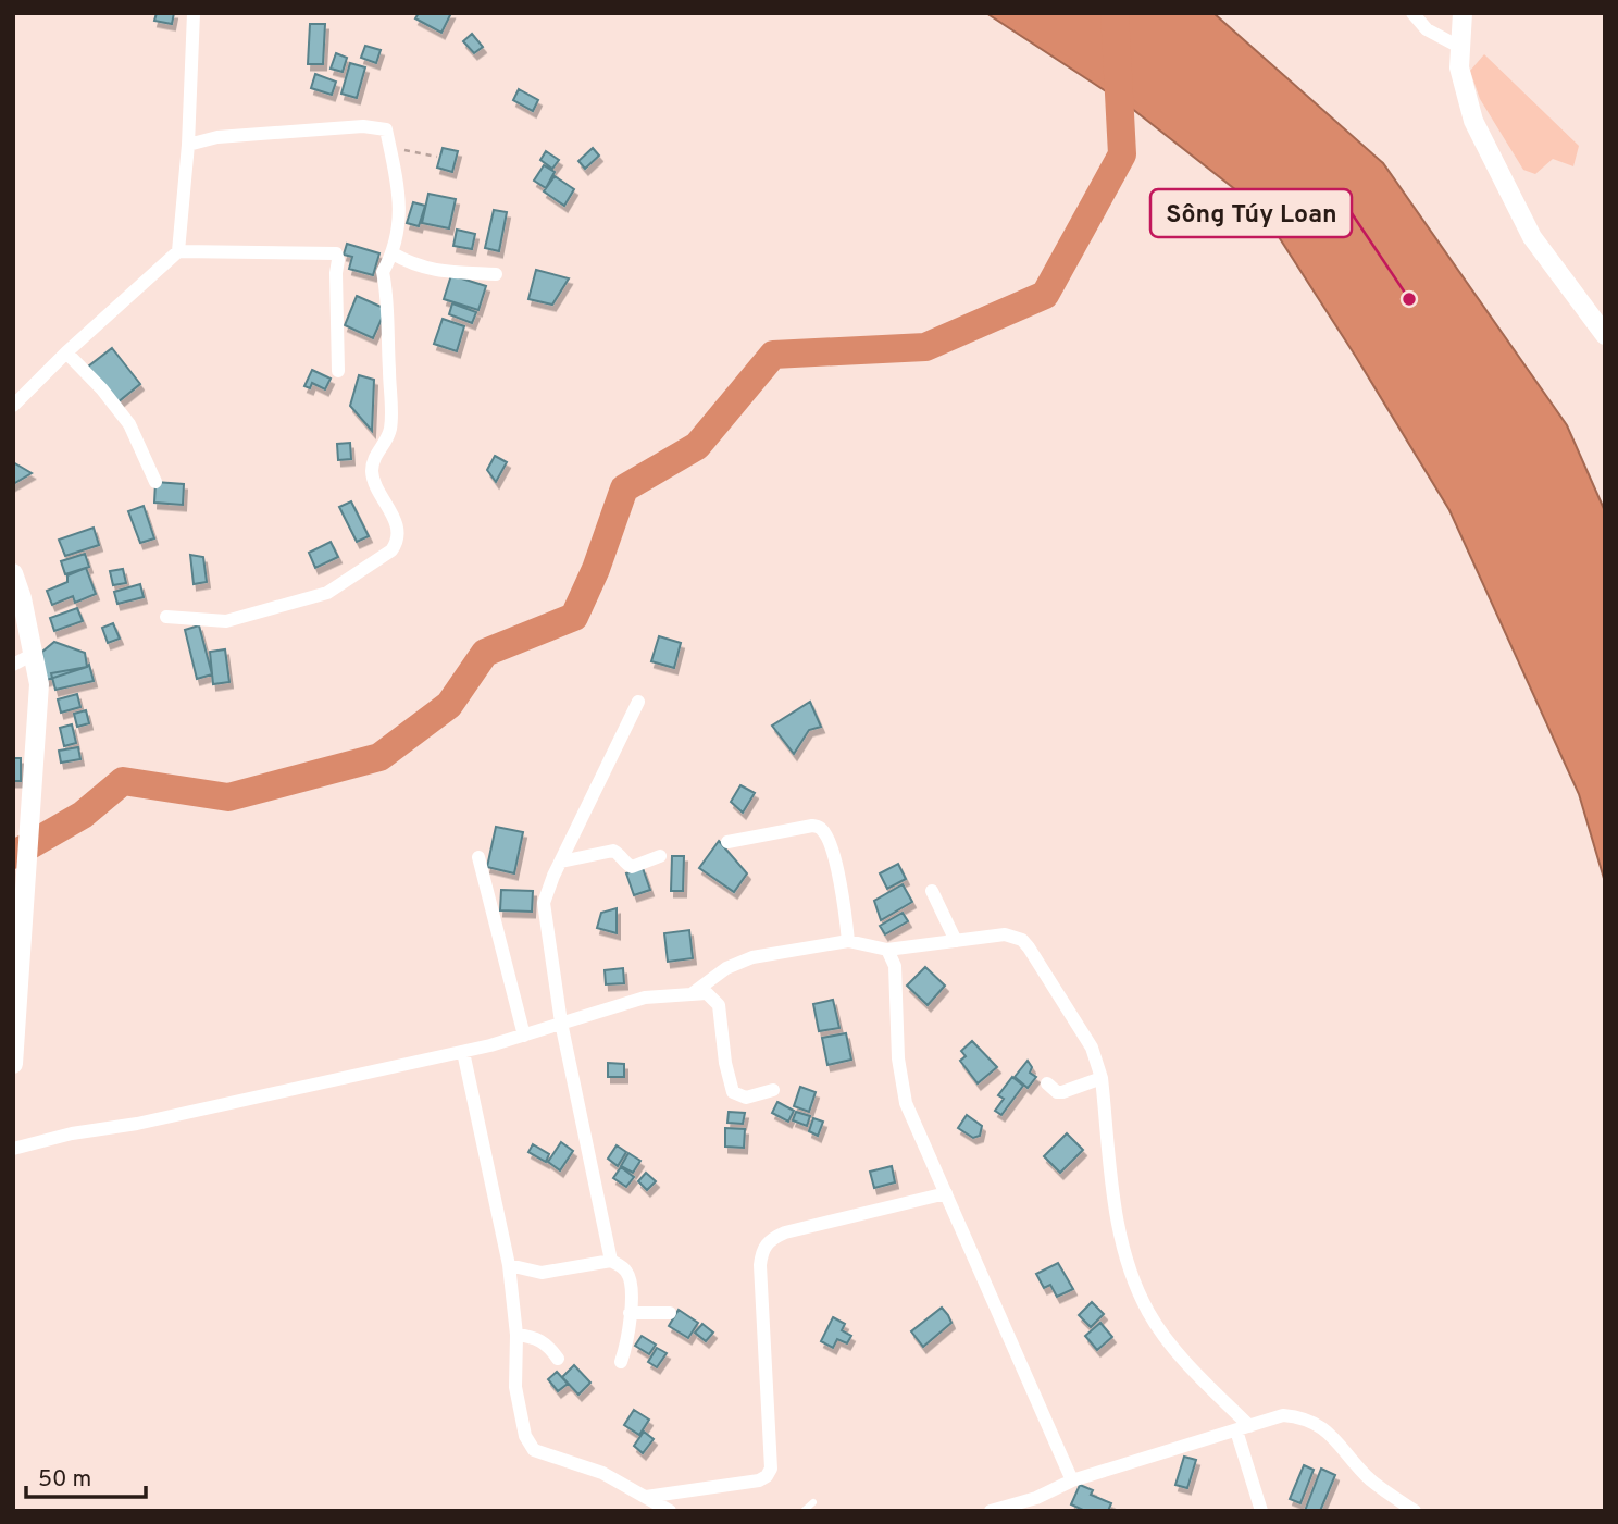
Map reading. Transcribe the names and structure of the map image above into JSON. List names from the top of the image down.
{
  "places": ["Sông Túy Loan"],
  "scale_bar": "50 m"
}
